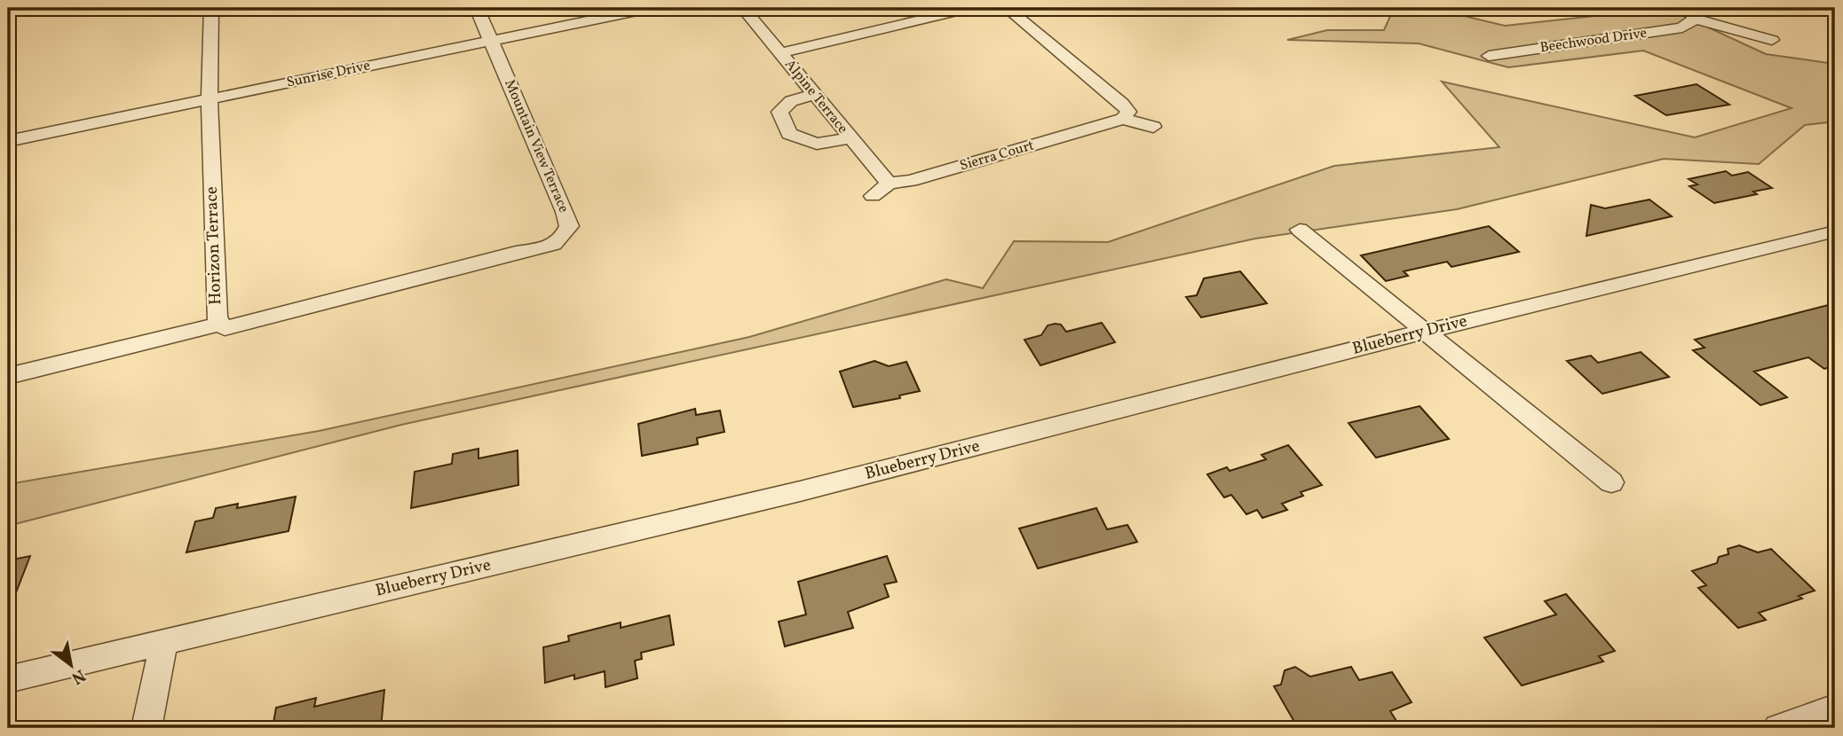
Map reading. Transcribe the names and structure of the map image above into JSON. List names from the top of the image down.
{
  "streets": {
    "street": [
      "Beechwood Drive",
      "Sunrise Drive",
      "Alpine Terrace",
      "Mountain View Terrace",
      "Sierra Court",
      "Horizon Terrace",
      "Blueberry Drive"
    ]
  },
  "crossings": [
    ["Sunrise Drive", "Mountain View Terrace"],
    ["Sunrise Drive", "Horizon Terrace"],
    ["Alpine Terrace", "Sierra Court"],
    ["Mountain View Terrace", "Horizon Terrace"]
  ],
  "north": "bottom right"
}
